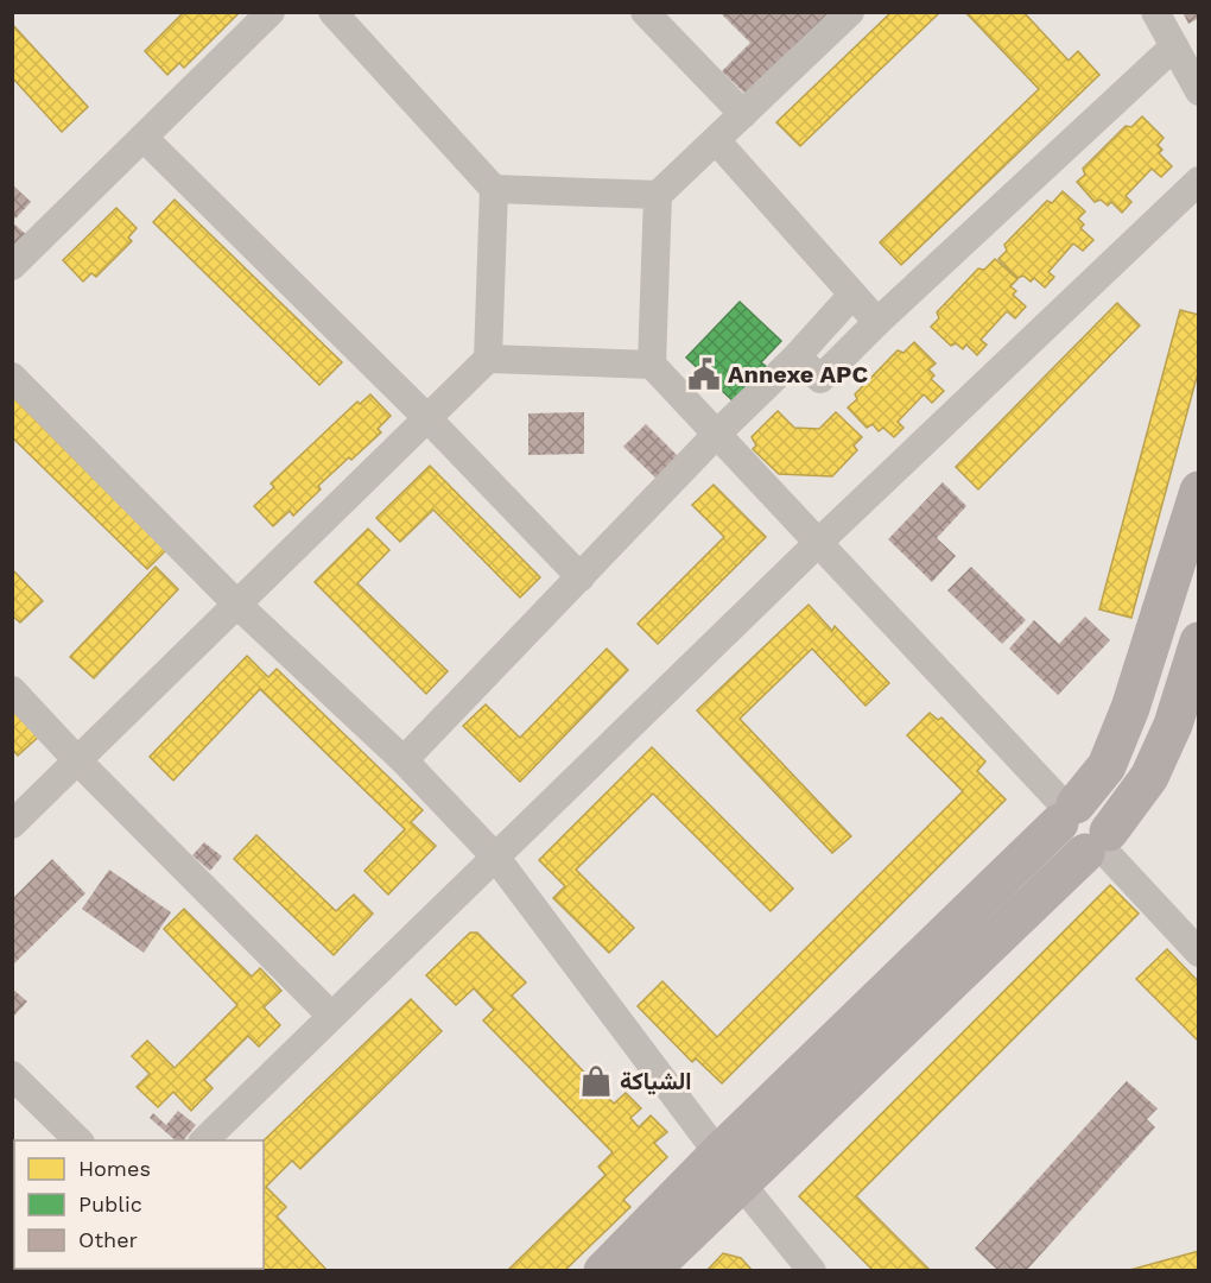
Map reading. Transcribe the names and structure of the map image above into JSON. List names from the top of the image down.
{
  "places": {
    "public building": ["Annexe APC"],
    "shop": ["الشياكة"]
  },
  "legend": ["Homes", "Public", "Other"]
}
